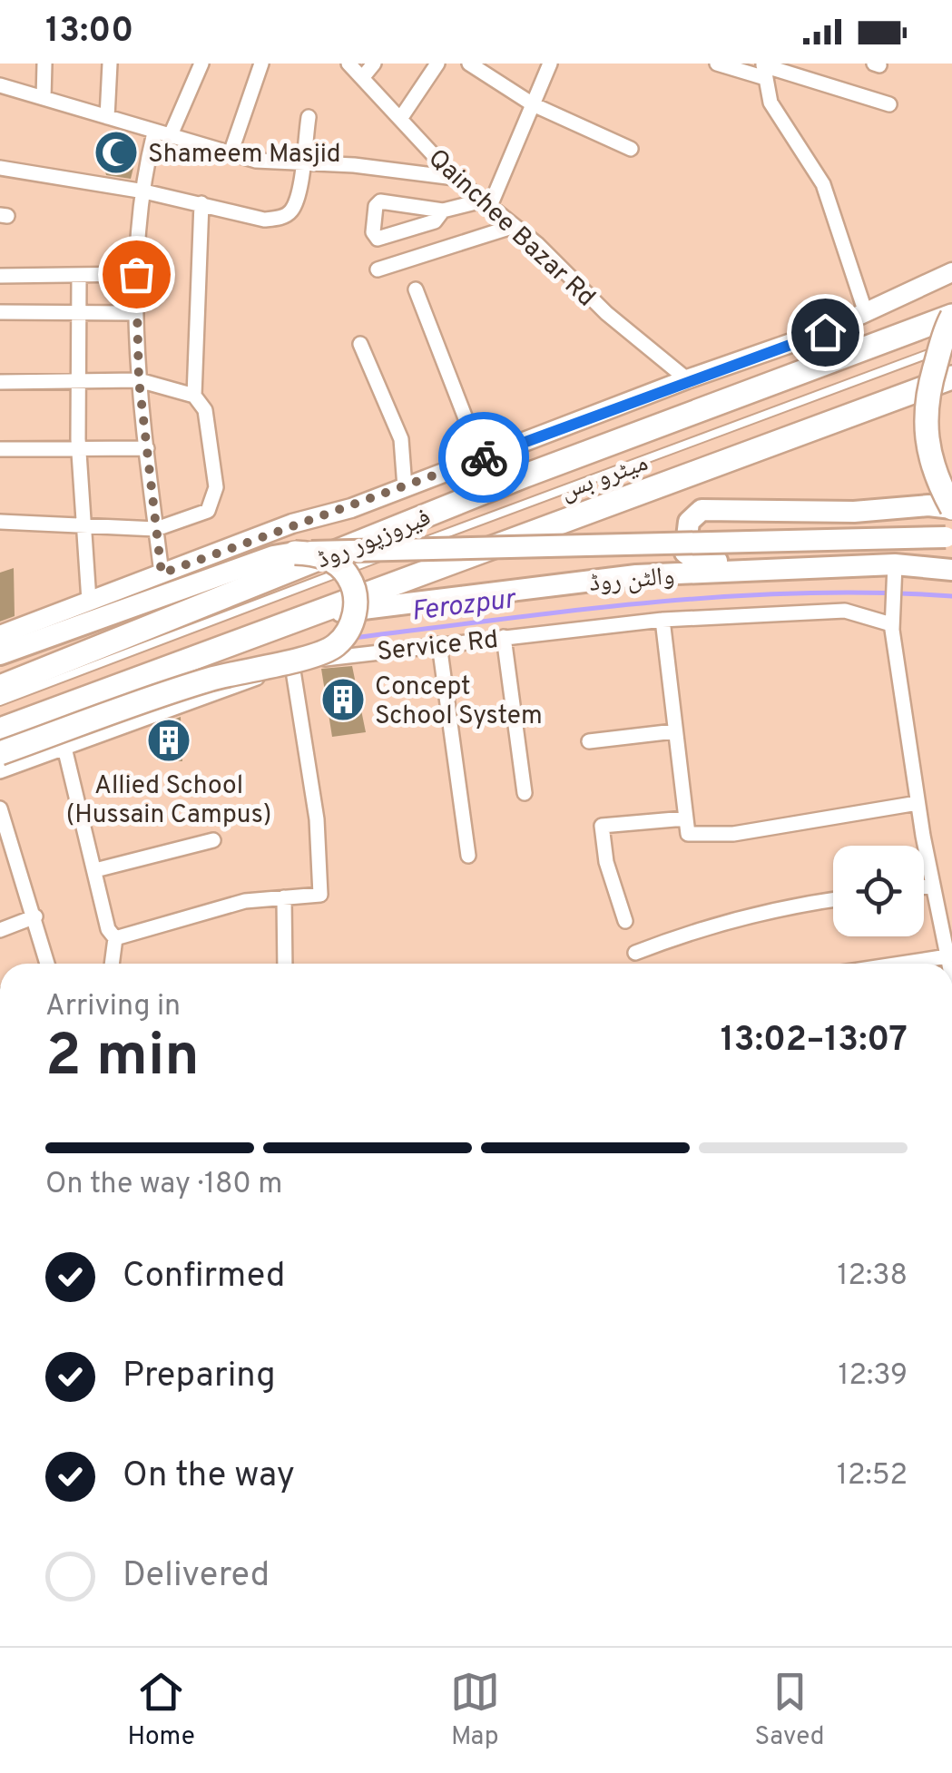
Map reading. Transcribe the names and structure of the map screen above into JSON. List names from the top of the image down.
{
  "streets": {
    "main road": ["فیروزپور روڈ", "والٹن روڈ"],
    "street": ["Qainchee Bazar Rd", "Service Rd"],
    "lane": ["میٹرو بس"]
  },
  "crossings": [
    ["فیروزپور روڈ", "والٹن روڈ"]
  ],
  "water": ["Ferozpur"],
  "places": {
    "mosque": ["Shameem Masjid"],
    "building": ["Concept School System", "Allied School (Hussain Campus)"]
  },
  "page": {
    "status": "13:00",
    "heading": ["2 min", "Arriving in", "13:02–13:07"],
    "bar": "On the way · 180 m",
    "list": [
      ["Confirmed", "12:38"],
      ["Preparing", "12:39"],
      ["On the way", "12:52"],
      "Delivered"
    ],
    "tabs": ["Home", "Map", "Saved"]
  }
}
